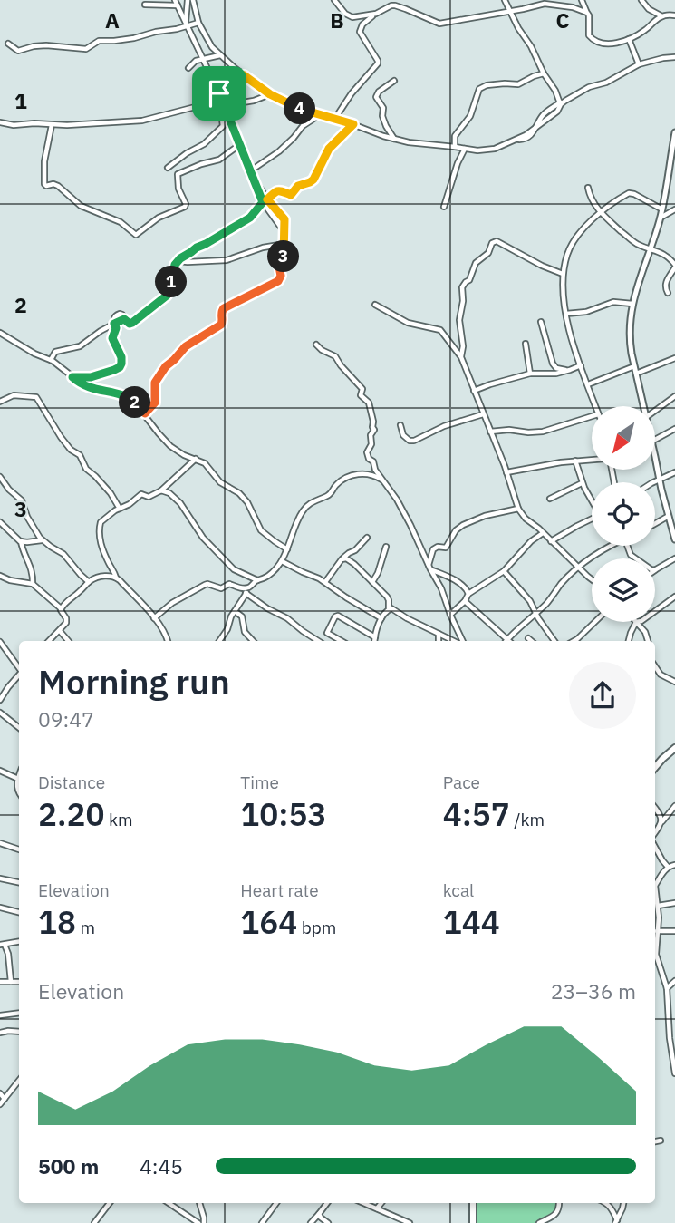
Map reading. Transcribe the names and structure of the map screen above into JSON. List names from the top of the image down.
{
  "north": "bottom left",
  "page": {
    "pins": [
      "4",
      "3",
      "1",
      "2"
    ],
    "heading": ["Morning run", "09:47"],
    "stats": [
      ["Distance", "2.20 km"],
      ["Time", "10:53"],
      ["Pace", "4:57 /km"],
      ["Elevation", "18 m"],
      ["Heart rate", "164 bpm"],
      ["kcal", "144"]
    ],
    "chart": ["Elevation", "23–36 m"],
    "list": [
      {
        "name": "500 m",
        "note": "4:45"
      }
    ]
  },
  "grid": {
    "columns": ["A", "B", "C"],
    "rows": ["1", "2", "3"]
  }
}
